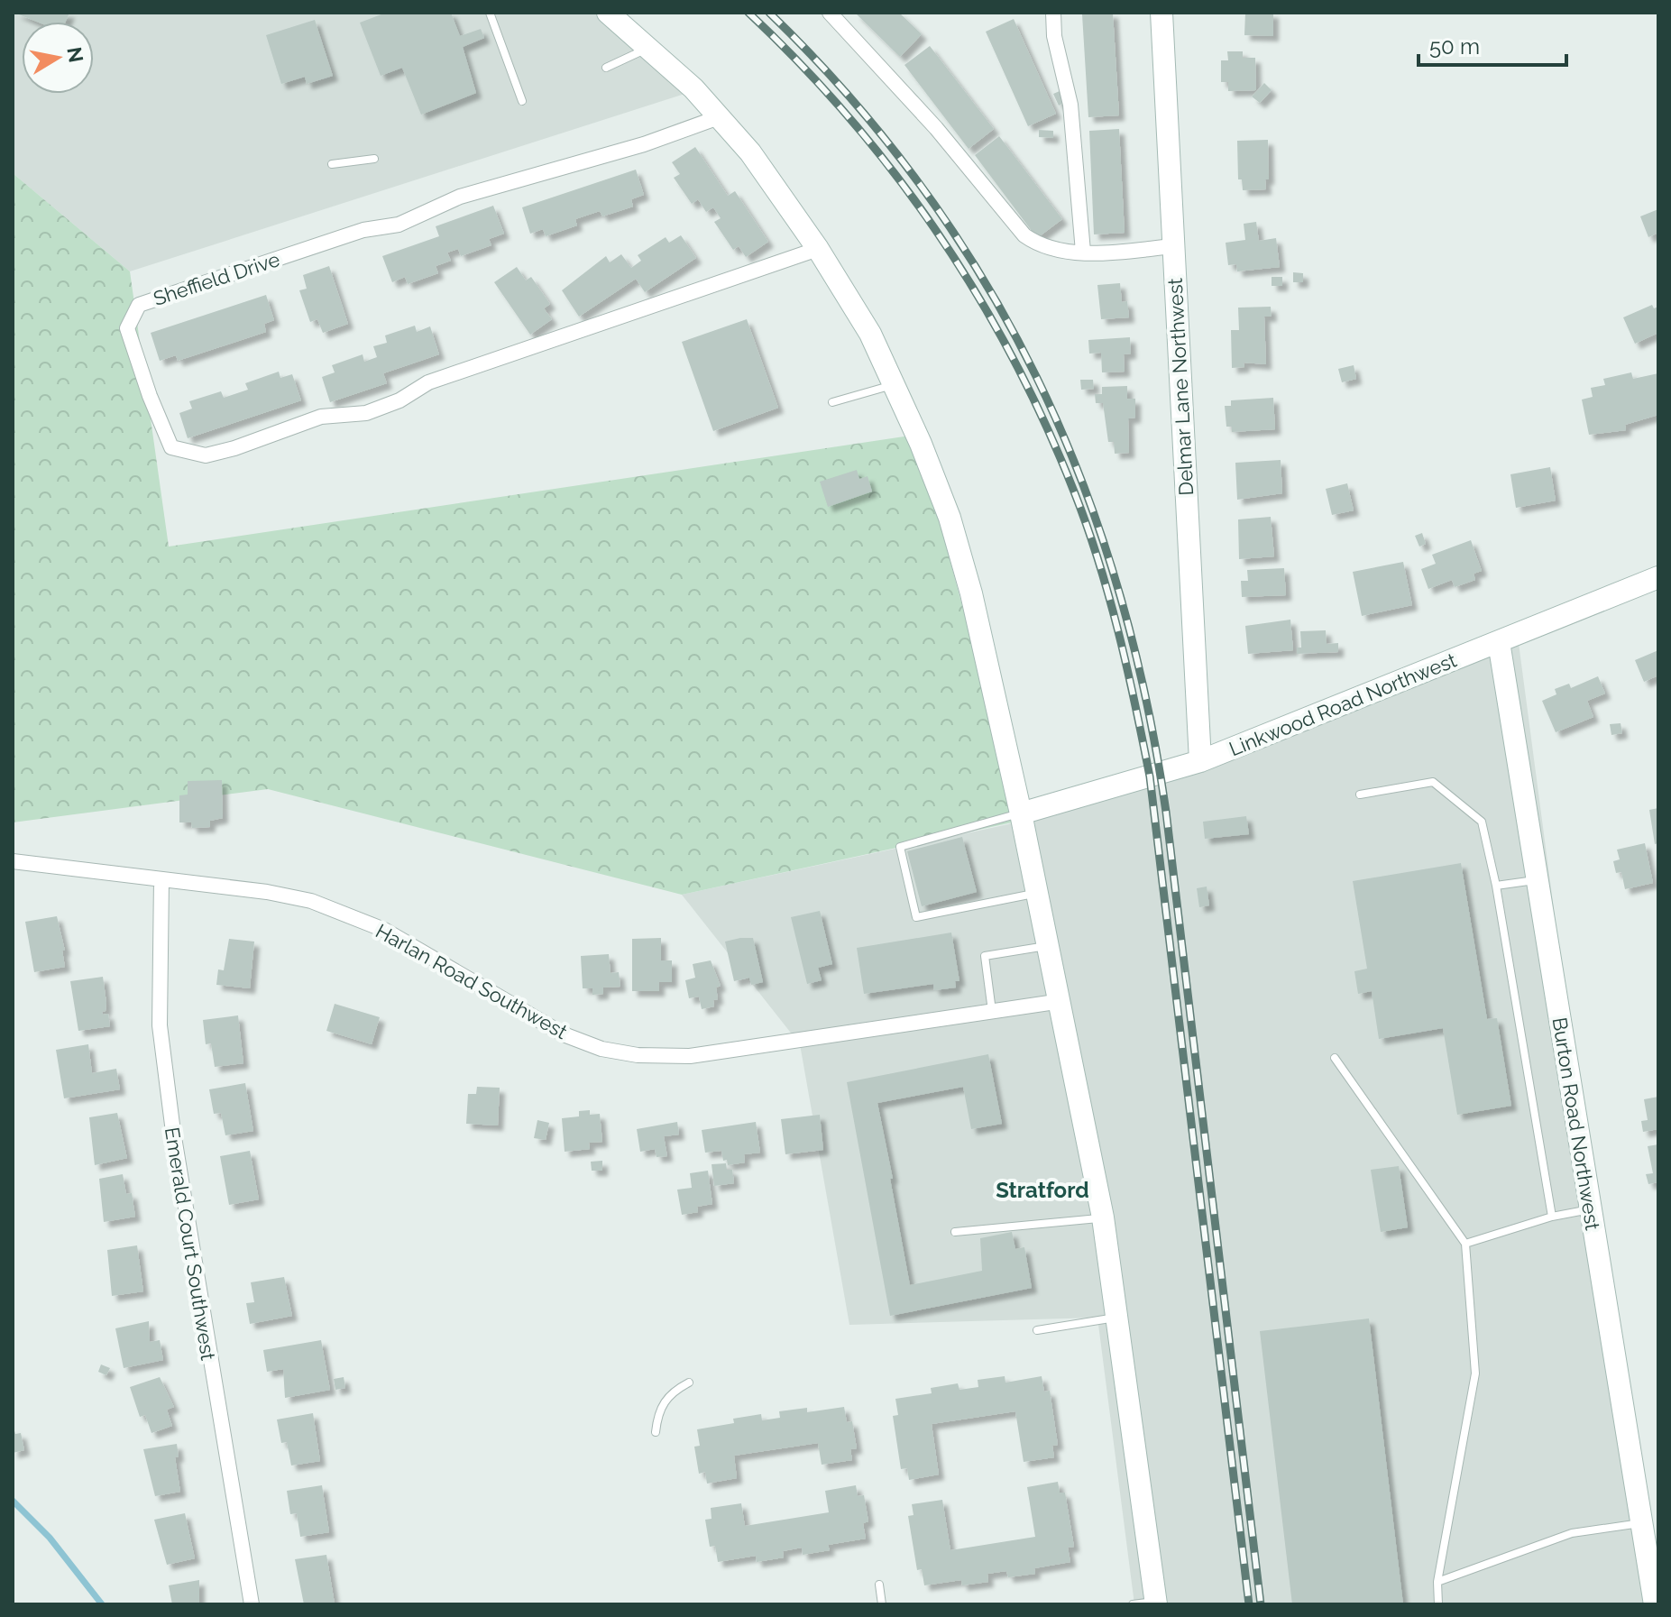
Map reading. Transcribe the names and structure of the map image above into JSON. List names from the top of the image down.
{
  "streets": {
    "street": [
      "Sheffield Drive",
      "Delmar Lane Northwest",
      "Linkwood Road Northwest",
      "Harlan Road Southwest",
      "Burton Road Northwest",
      "Emerald Court Southwest"
    ]
  },
  "crossings": [
    ["Delmar Lane Northwest", "Linkwood Road Northwest"],
    ["Linkwood Road Northwest", "Burton Road Northwest"],
    ["Harlan Road Southwest", "Emerald Court Southwest"]
  ],
  "districts": ["Stratford"],
  "scale_bar": "50 m",
  "north": "right"
}
